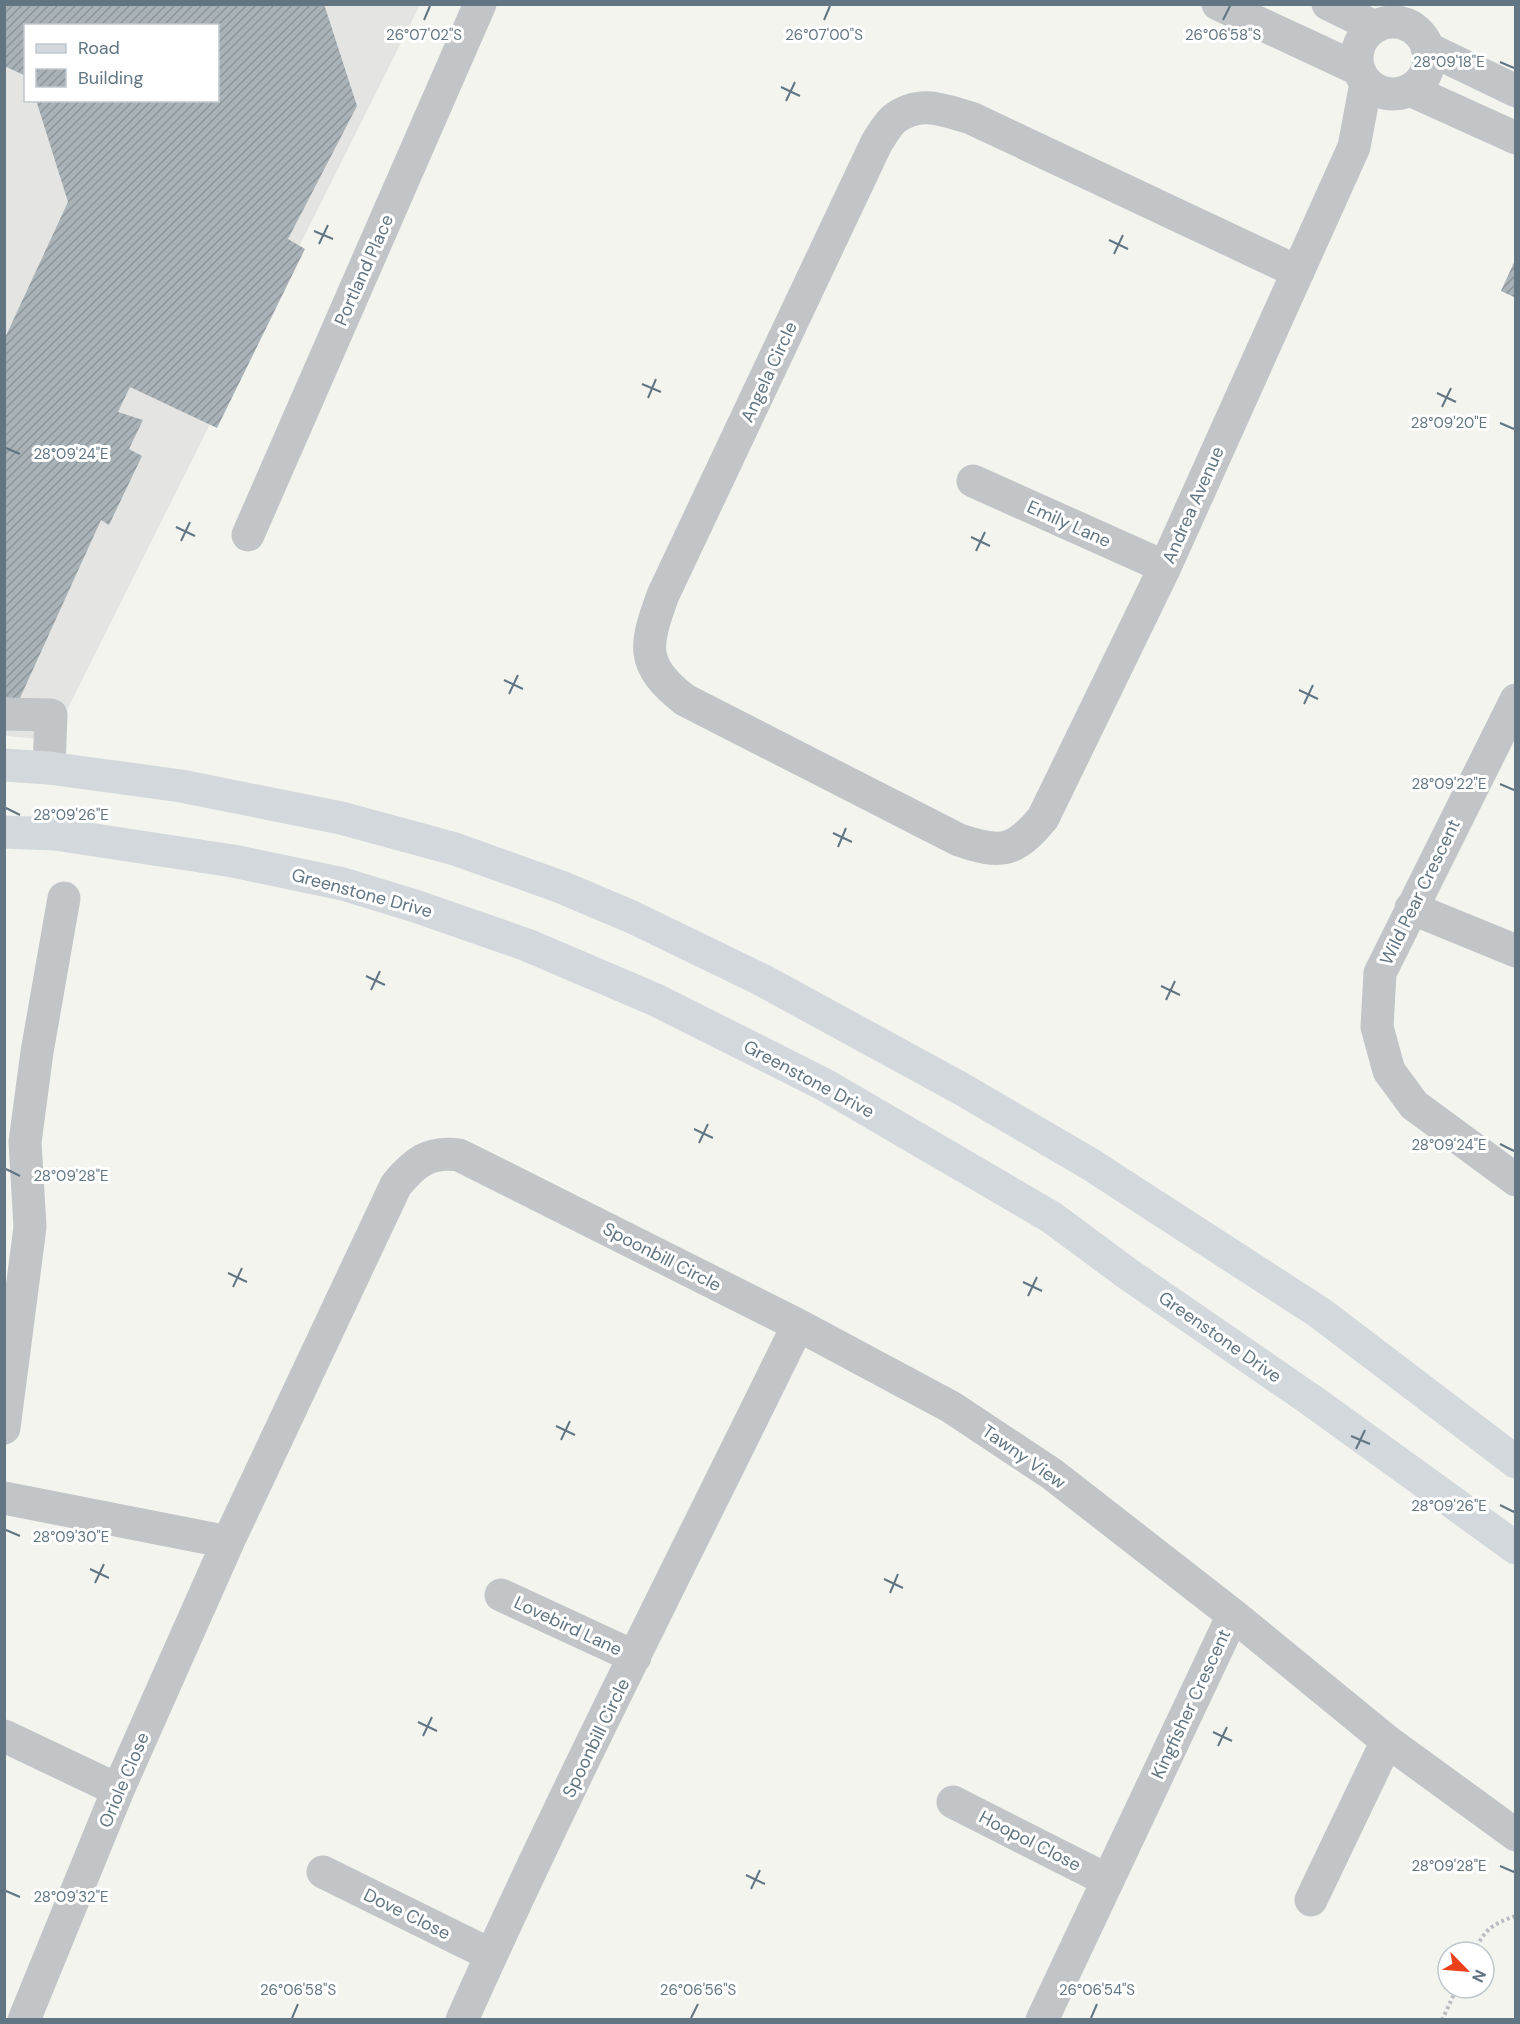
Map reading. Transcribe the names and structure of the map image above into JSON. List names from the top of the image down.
{
  "streets": {
    "main road": ["Greenstone Drive"],
    "street": [
      "Portland Place",
      "Angela Circle",
      "Andrea Avenue",
      "Emily Lane",
      "Wild Pear Crescent",
      "Spoonbill Circle",
      "Tawny View",
      "Lovebird Lane",
      "Kingfisher Crescent",
      "Oriole Close",
      "Hoopol Close",
      "Dove Close"
    ]
  },
  "crossings": [
    ["Angela Circle", "Andrea Avenue"],
    ["Andrea Avenue", "Emily Lane"],
    ["Spoonbill Circle", "Tawny View"],
    ["Spoonbill Circle", "Lovebird Lane"],
    ["Spoonbill Circle", "Oriole Close"],
    ["Spoonbill Circle", "Dove Close"],
    ["Tawny View", "Kingfisher Crescent"],
    ["Kingfisher Crescent", "Hoopol Close"]
  ],
  "legend": ["Road", "Building"],
  "north": "bottom right",
  "coordinates": [
    "26°07'02\"S",
    "26°06'58\"S",
    "26°07'00\"S",
    "28°09'18\"E",
    "28°09'20\"E",
    "28°09'24\"E",
    "28°09'22\"E",
    "28°09'26\"E",
    "28°09'28\"E",
    "28°09'30\"E",
    "28°09'32\"E",
    "26°06'56\"S",
    "26°06'54\"S"
  ]
}
